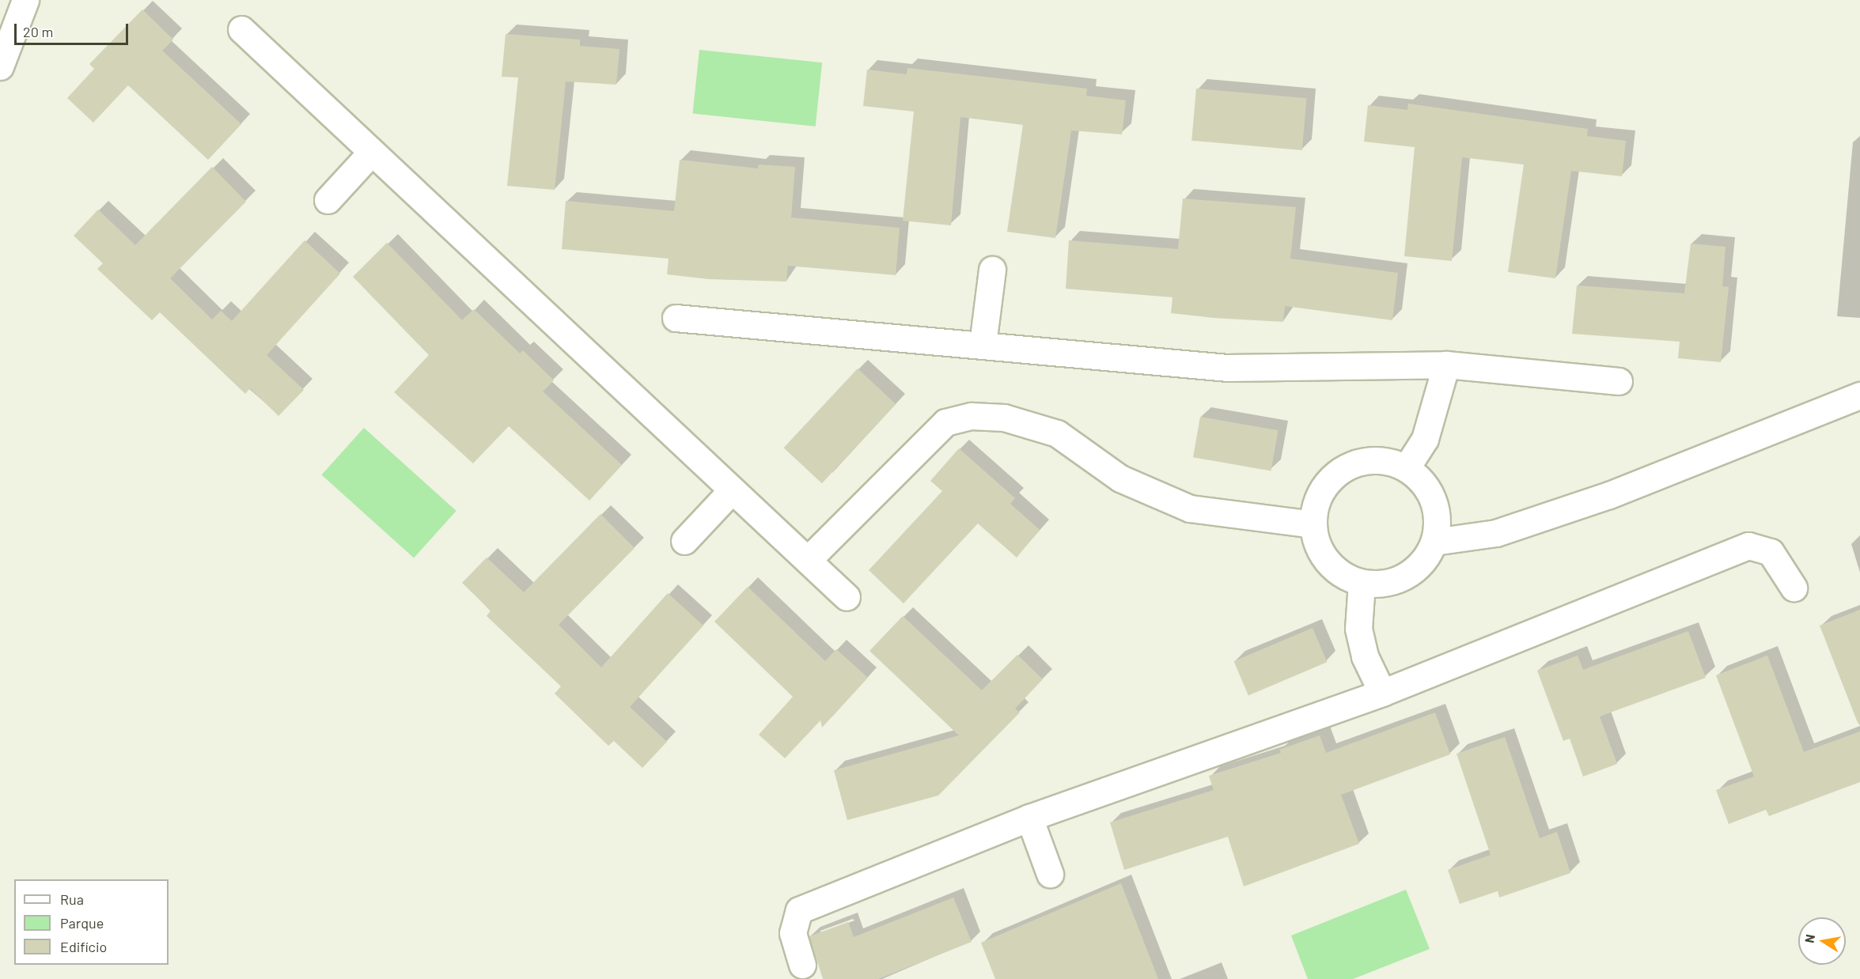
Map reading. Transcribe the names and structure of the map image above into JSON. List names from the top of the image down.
{
  "legend": ["Rua", "Parque", "Edifício"],
  "scale_bar": "20 m",
  "north": "left"
}
